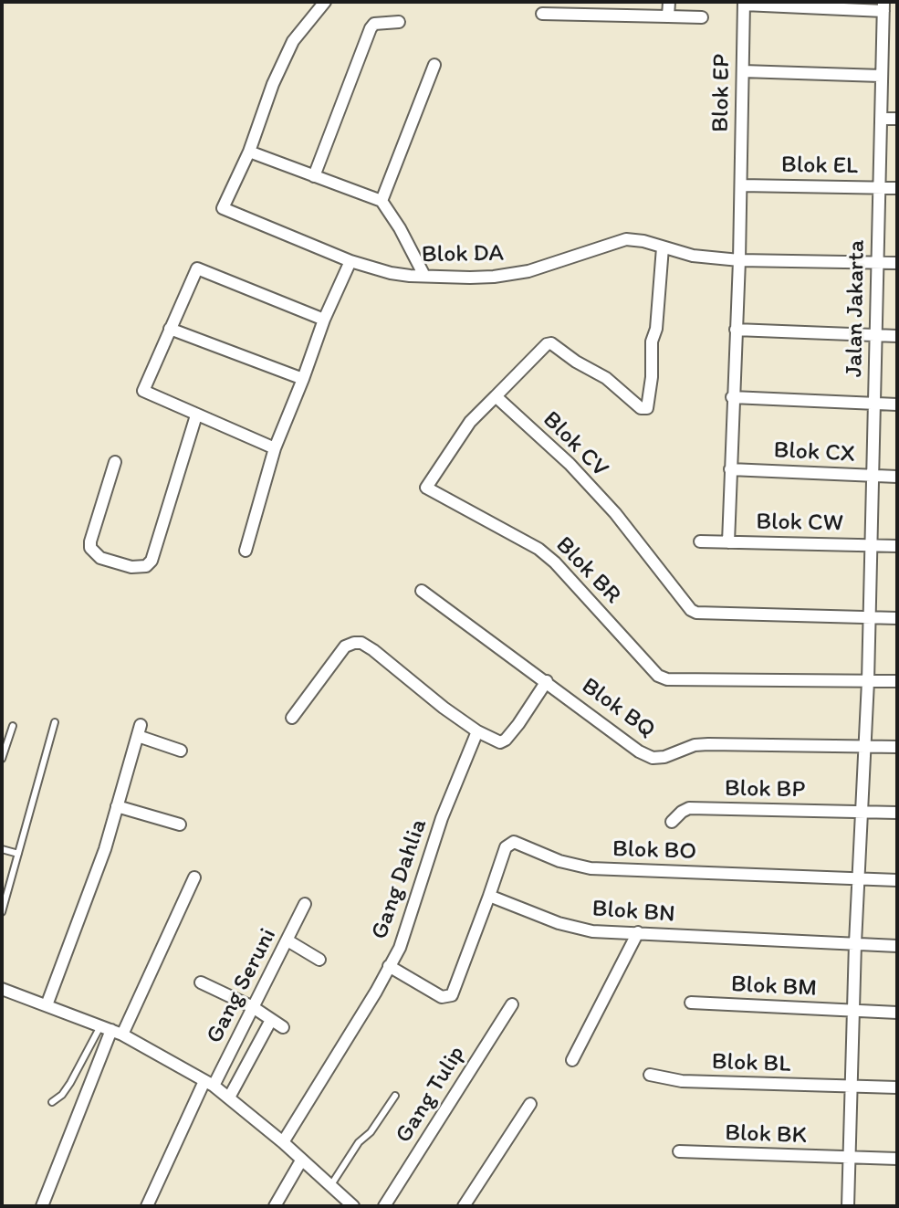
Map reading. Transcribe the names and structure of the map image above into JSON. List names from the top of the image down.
{
  "streets": {
    "street": [
      "Blok EP",
      "Blok EL",
      "Blok DA",
      "Jalan Jakarta",
      "Blok CV",
      "Blok CX",
      "Blok CW",
      "Blok BR",
      "Blok BQ",
      "Blok BP",
      "Blok BO",
      "Gang Dahlia",
      "Blok BN",
      "Gang Seruni",
      "Blok BM",
      "Blok BL",
      "Gang Tulip",
      "Blok BK"
    ]
  },
  "crossings": [
    ["Blok EP", "Blok EL"],
    ["Blok EP", "Blok DA"],
    ["Blok EP", "Blok CX"],
    ["Blok EP", "Blok CW"],
    ["Blok EL", "Jalan Jakarta"],
    ["Blok DA", "Jalan Jakarta"],
    ["Jalan Jakarta", "Blok CV"],
    ["Jalan Jakarta", "Blok CX"],
    ["Jalan Jakarta", "Blok CW"],
    ["Jalan Jakarta", "Blok BR"],
    ["Jalan Jakarta", "Blok BQ"],
    ["Jalan Jakarta", "Blok BP"],
    ["Jalan Jakarta", "Blok BO"],
    ["Jalan Jakarta", "Blok BN"],
    ["Jalan Jakarta", "Blok BM"],
    ["Jalan Jakarta", "Blok BL"],
    ["Jalan Jakarta", "Blok BK"],
    ["Blok CV", "Blok BR"],
    ["Blok BO", "Blok BN"]
  ]
}
